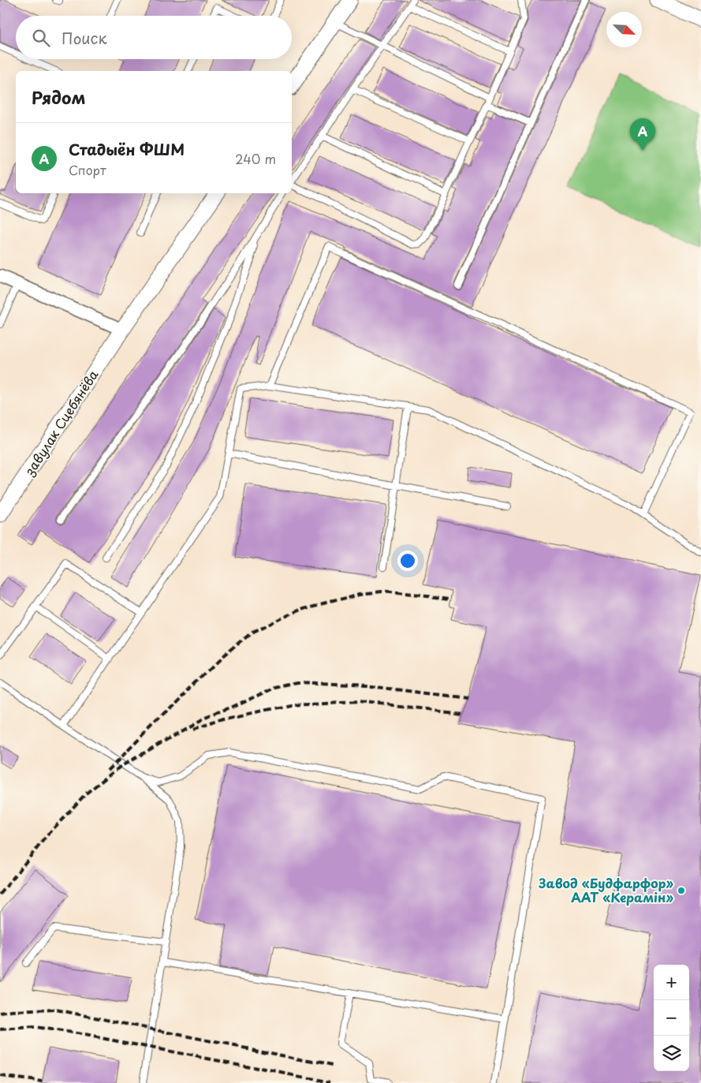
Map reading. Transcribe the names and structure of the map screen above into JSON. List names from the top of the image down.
{
  "streets": {
    "street": ["завулак Сцебянёва"]
  },
  "places": ["Завод «Будфарфор» ААТ «Керамін»"],
  "north": "bottom right",
  "page": {
    "search": "Поиск",
    "heading": "Рядом",
    "pins": "A",
    "list": [
      {
        "mark": "A",
        "name": "Стадыён ФШМ",
        "note": "Спорт",
        "value": "240 m"
      }
    ],
    "map_buttons": ["+", "−"]
  }
}
